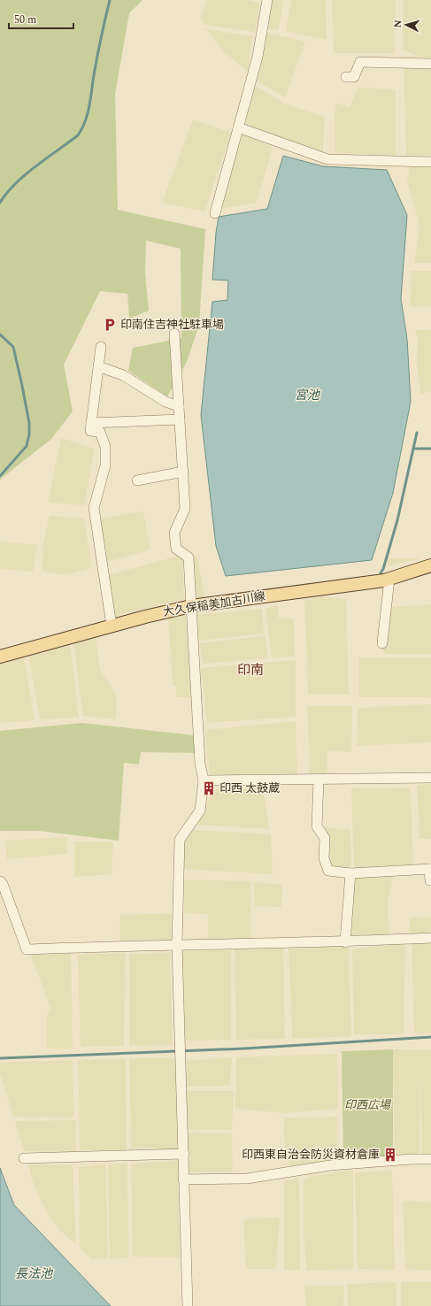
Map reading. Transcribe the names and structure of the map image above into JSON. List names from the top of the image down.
{
  "streets": {
    "main road": ["大久保稲美加古川線"]
  },
  "districts": ["印南"],
  "water": ["宮池", "長法池"],
  "parks": ["印西広場"],
  "places": {
    "parking": ["印南住吉神社駐車場"],
    "building": ["印西 太鼓蔵", "印西東自治会防災資材倉庫"]
  },
  "scale_bar": "50 m",
  "north": "left"
}
